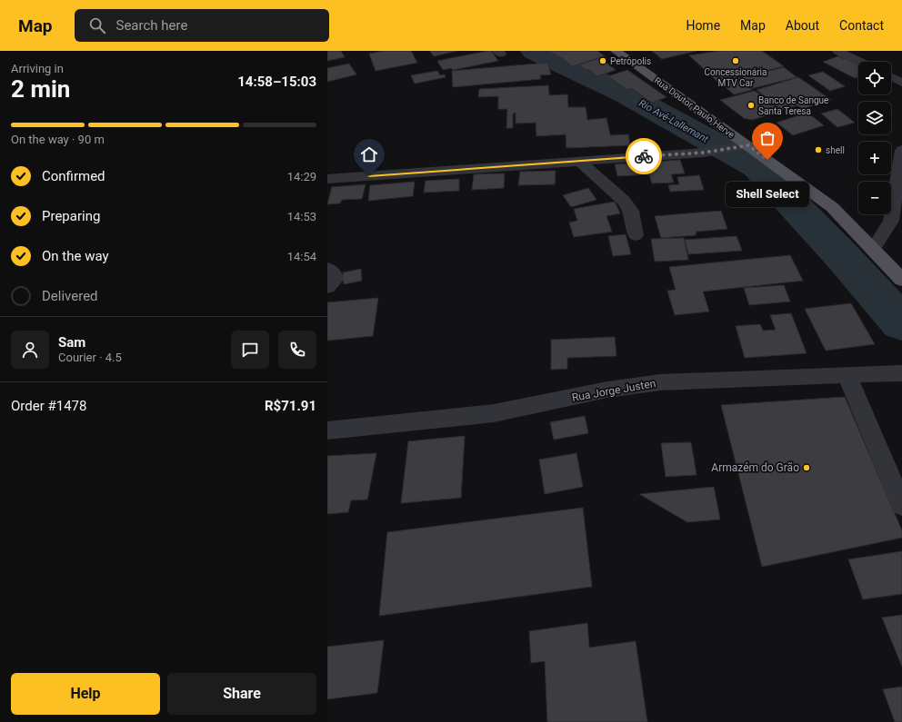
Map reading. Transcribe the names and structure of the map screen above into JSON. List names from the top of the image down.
{
  "streets": {
    "main road": ["Rua Doutor Paulo Herve"],
    "street": ["Rua Jorge Justen"]
  },
  "water": ["Rio Avé‐Lallemant"],
  "places": [
    "Petrópolis",
    "Concessionária MTV Car",
    "Banco de Sangue Santa Teresa",
    "shell",
    "Shell Select",
    "Armazém do Grão"
  ],
  "page": {
    "header": "Map",
    "search": "Search here",
    "nav": [
      "Home",
      "Map",
      "About",
      "Contact"
    ],
    "heading": ["2 min", "Arriving in", "14:58–15:03"],
    "panel": [
      "Sam",
      "Courier · 4.5",
      "Order #1478",
      "R$71.91"
    ],
    "map_buttons": ["+", "−"],
    "bar": "On the way · 90 m",
    "list": [
      ["Confirmed", "14:29"],
      ["Preparing", "14:53"],
      ["On the way", "14:54"],
      "Delivered"
    ],
    "bubble": "Shell Select",
    "buttons": ["Help", "Share"]
  }
}
